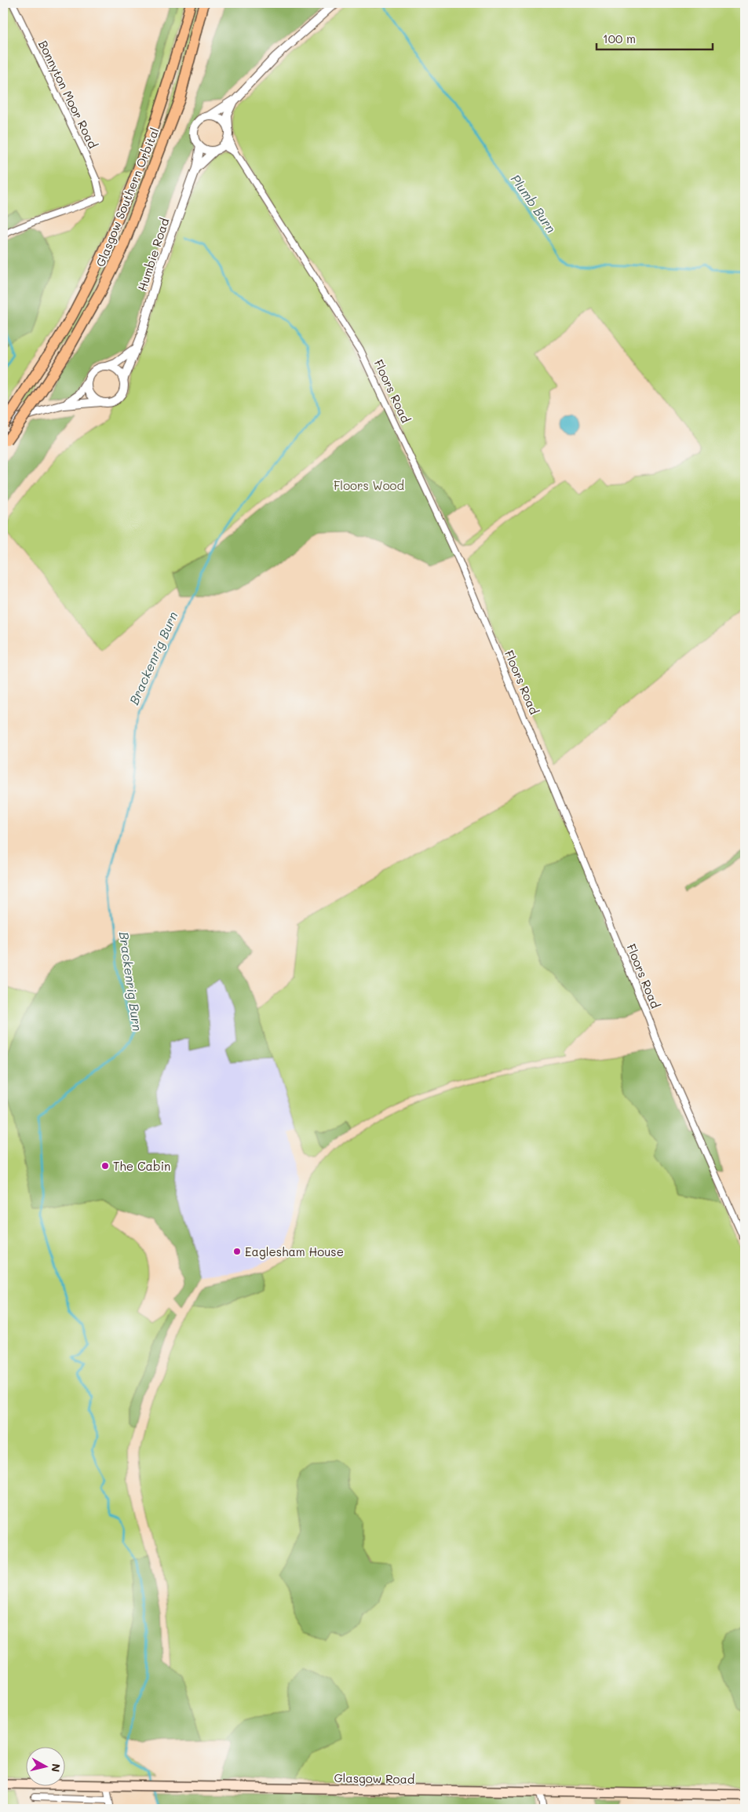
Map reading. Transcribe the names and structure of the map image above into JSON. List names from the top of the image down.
{
  "streets": {
    "highway": ["Glasgow Southern Orbital"],
    "main road": ["Glasgow Road"],
    "street": ["Bonnyton Moor Road", "Humbie Road", "Floors Road"]
  },
  "crossings": [
    ["Humbie Road", "Floors Road"]
  ],
  "water": ["Plumb Burn", "Brackenrig Burn"],
  "parks": ["Floors Wood"],
  "places": ["The Cabin", "Eaglesham House"],
  "scale_bar": "100 m",
  "north": "right"
}
